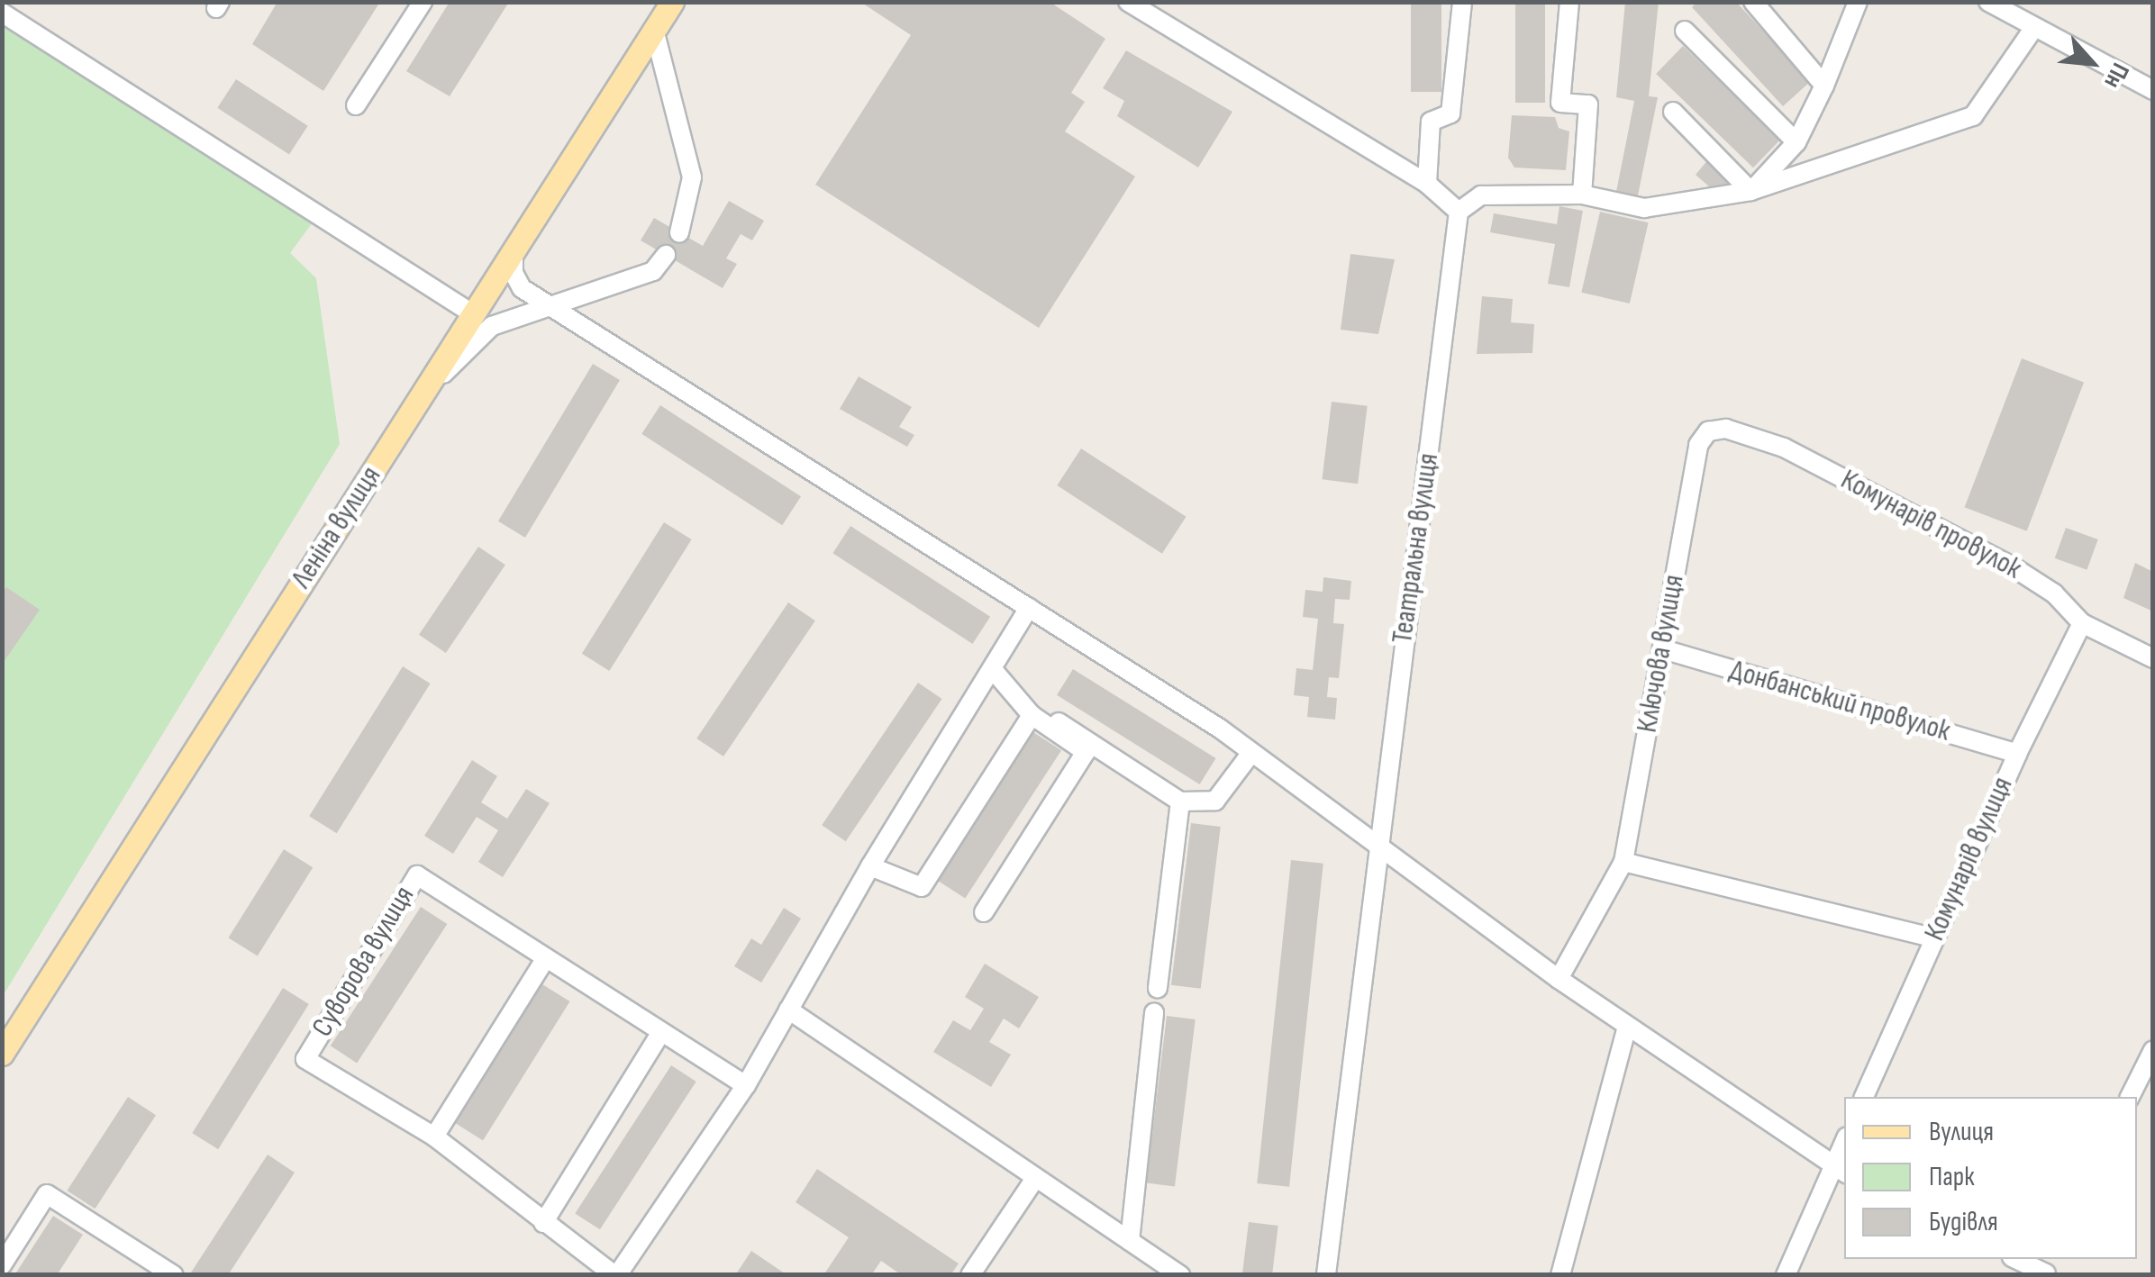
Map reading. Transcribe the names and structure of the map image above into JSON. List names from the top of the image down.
{
  "streets": {
    "main road": ["Леніна вулиця"],
    "street": [
      "Комунарів провулок",
      "Театральна вулиця",
      "Ключова вулиця",
      "Донбанський провулок",
      "Комунарів вулиця",
      "Суворова вулиця"
    ]
  },
  "crossings": [
    ["Комунарів провулок", "Ключова вулиця"],
    ["Комунарів провулок", "Комунарів вулиця"],
    ["Ключова вулиця", "Донбанський провулок"],
    ["Донбанський провулок", "Комунарів вулиця"]
  ],
  "legend": ["Вулиця", "Парк", "Будівля"],
  "north": "bottom right"
}
